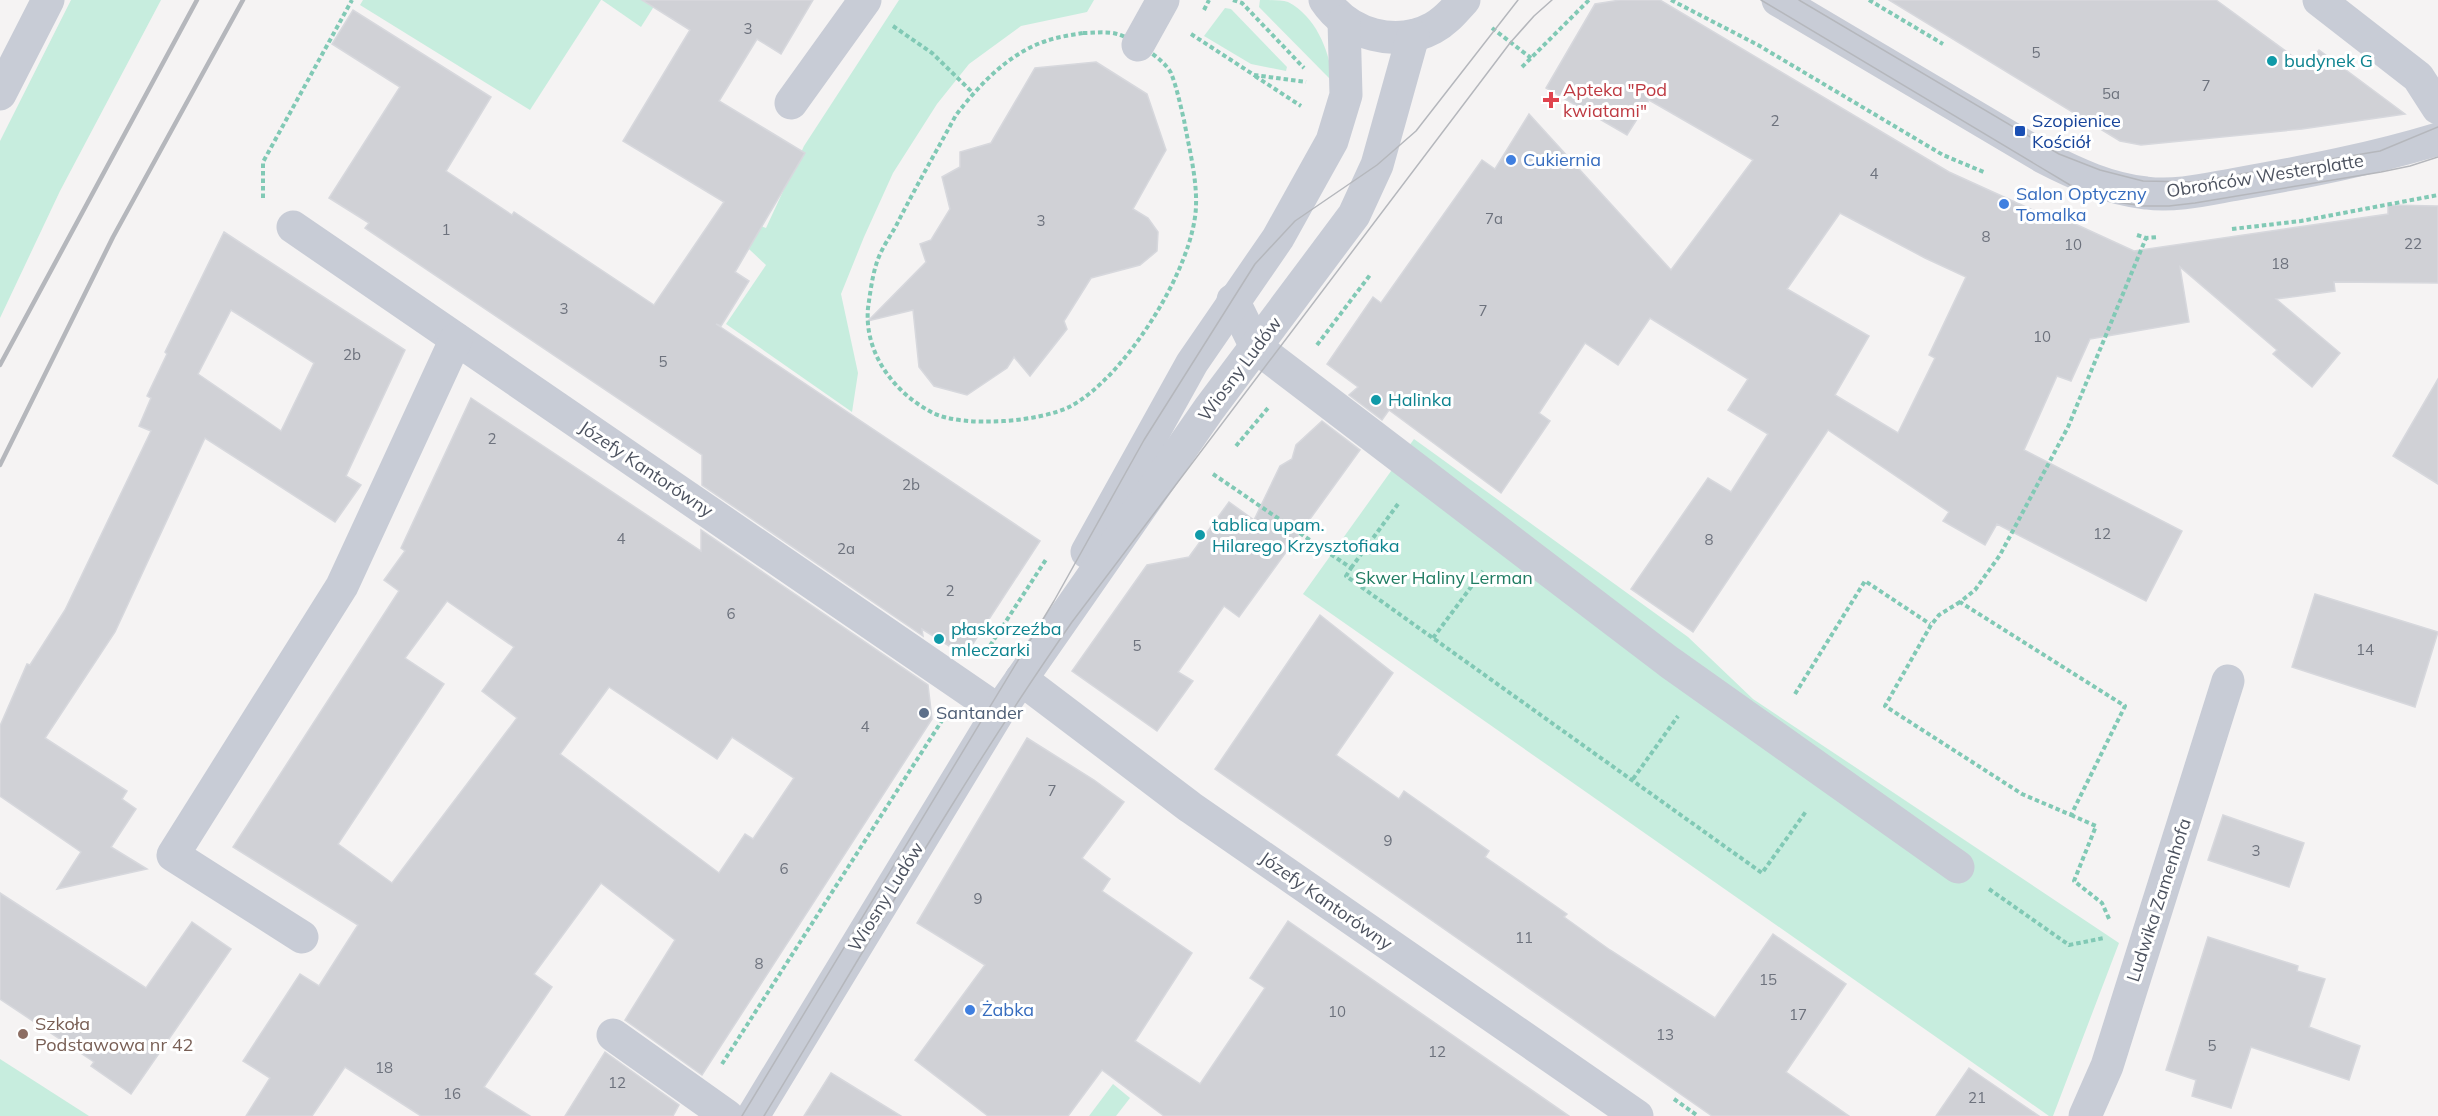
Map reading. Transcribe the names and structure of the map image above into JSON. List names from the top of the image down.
{
  "streets": {
    "street": [
      "Obrońców Westerplatte",
      "Wiosny Ludów",
      "Józefy Kantorówny",
      "Ludwika Zamenhofa"
    ]
  },
  "crossings": [
    ["Wiosny Ludów", "Józefy Kantorówny"]
  ],
  "parks": ["Skwer Haliny Lerman"],
  "places": {
    "other": [
      "budynek G",
      "Cukiernia",
      "Salon Optyczny Tomalka",
      "Halinka",
      "tablica upam. Hilarego Krzysztofiaka",
      "płaskorzeźba mleczarki",
      "Santander",
      "Żabka",
      "Szkoła Podstawowa nr 42"
    ],
    "health": ["Apteka \"Pod kwiatami\""],
    "transit": ["Szopienice Kościół"]
  },
  "house_numbers": [
    "3",
    "5",
    "7",
    "5a",
    "2",
    "4",
    "7a",
    "3",
    "1",
    "8",
    "22",
    "10",
    "18",
    "3",
    "7",
    "10",
    "2b",
    "5",
    "2",
    "2b",
    "12",
    "4",
    "8",
    "2a",
    "2",
    "6",
    "5",
    "14",
    "4",
    "7",
    "9",
    "3",
    "6",
    "9",
    "11",
    "8",
    "15",
    "10",
    "17",
    "13",
    "5",
    "12",
    "18",
    "12",
    "16",
    "21"
  ]
}
